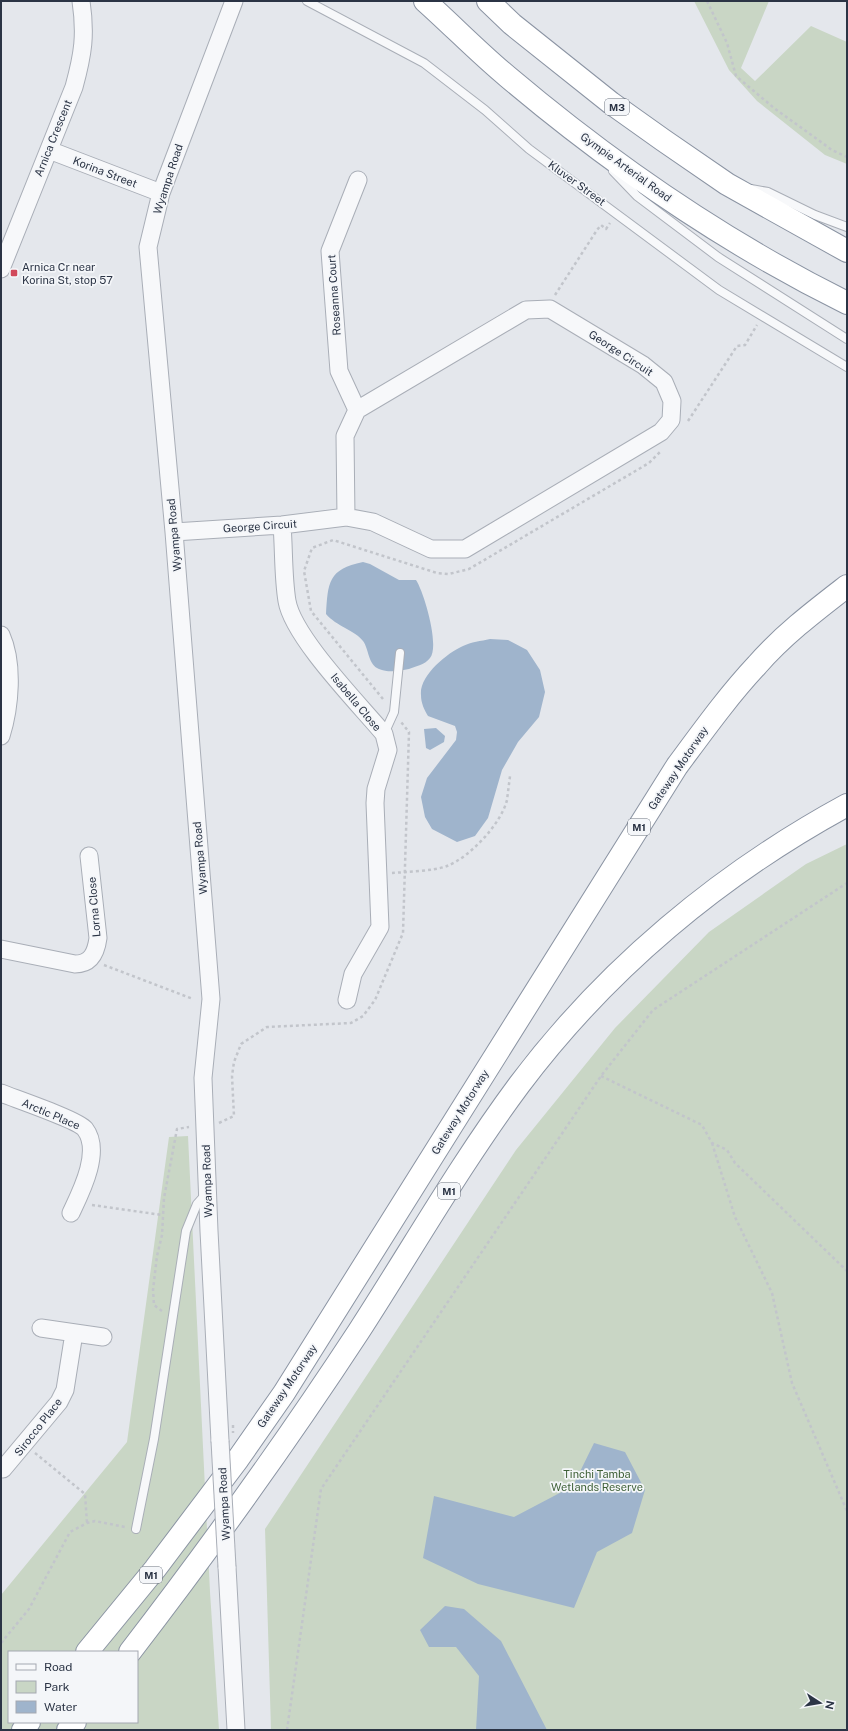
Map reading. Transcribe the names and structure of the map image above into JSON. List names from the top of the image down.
{
  "streets": {
    "highway": [
      "M3",
      "Gympie Arterial Road",
      "Gateway Motorway",
      "M1"
    ],
    "street": [
      "Arnica Crescent",
      "Korina Street",
      "Wyampa Road",
      "Roseanna Court",
      "George Circuit",
      "Isabella Close",
      "Lorna Close",
      "Arctic Place",
      "Sirocco Place"
    ],
    "lane": ["Kluver Street"]
  },
  "crossings": [
    ["Arnica Crescent", "Korina Street"],
    ["Korina Street", "Wyampa Road"],
    ["Wyampa Road", "George Circuit"],
    ["George Circuit", "Isabella Close"]
  ],
  "parks": ["Tinchi Tamba Wetlands Reserve"],
  "places": {
    "transit": ["Arnica Cr near Korina St, stop 57"]
  },
  "legend": ["Road", "Park", "Water"],
  "north": "right"
}
